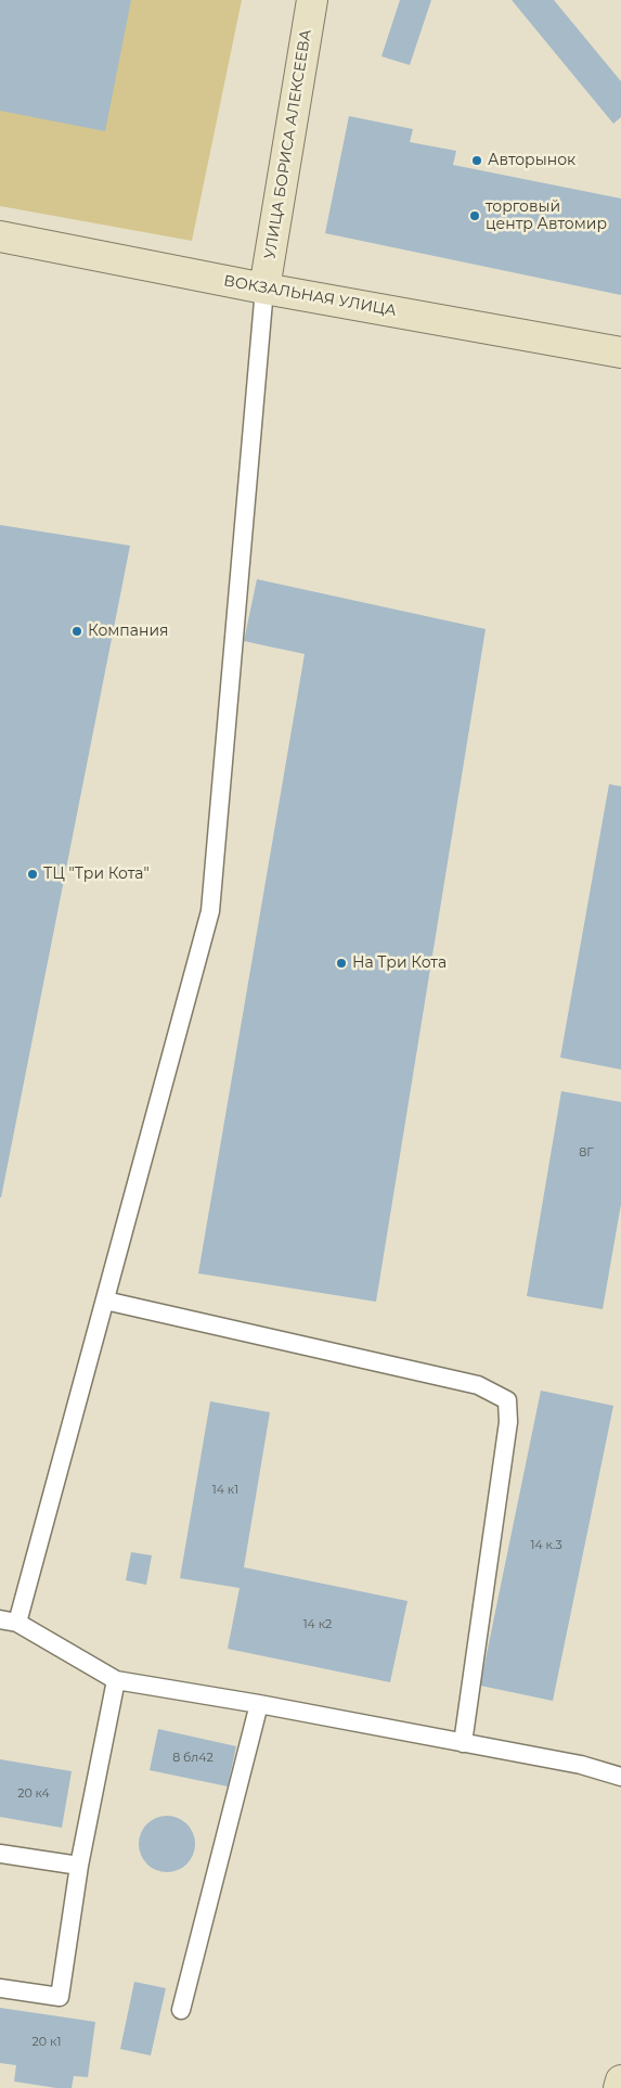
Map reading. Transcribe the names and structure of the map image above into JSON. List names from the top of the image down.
{
  "streets": {
    "main road": ["УЛИЦА БОРИСА АЛЕКСЕЕВА", "ВОКЗАЛЬНАЯ УЛИЦА"]
  },
  "crossings": [
    ["УЛИЦА БОРИСА АЛЕКСЕЕВА", "ВОКЗАЛЬНАЯ УЛИЦА"]
  ],
  "places": [
    "Авторынок",
    "торговый центр Автомир",
    "Компания",
    "ТЦ \"Три Кота\"",
    "На Три Кота"
  ],
  "house_numbers": [
    "8Г",
    "14 к1",
    "14 к.3",
    "14 к2",
    "8 бл42",
    "20 к4",
    "20 к1"
  ]
}
